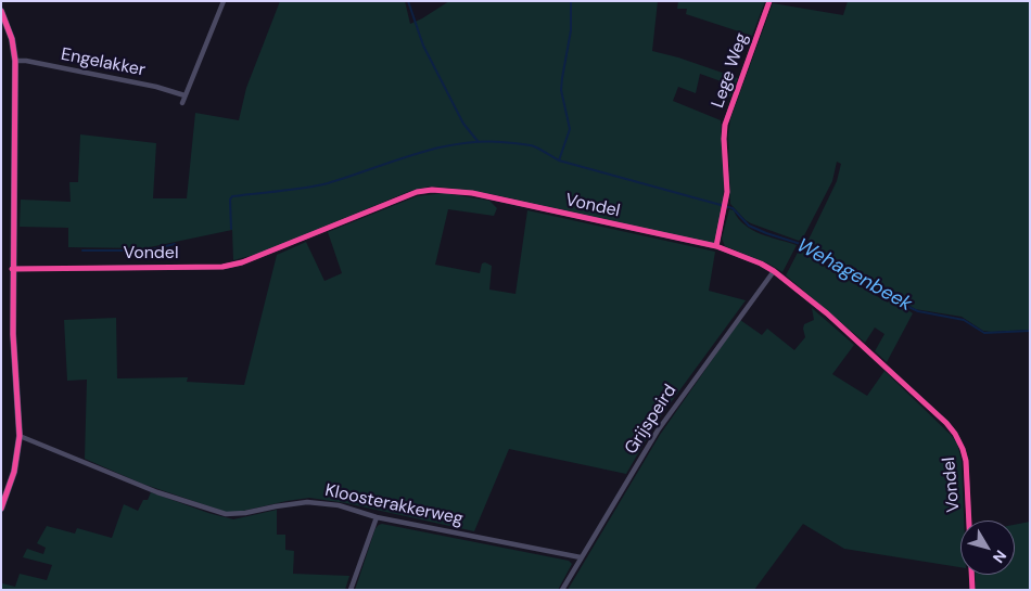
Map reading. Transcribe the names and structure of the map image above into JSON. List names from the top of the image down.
{
  "streets": {
    "street": [
      "Engelakker",
      "Lege Weg",
      "Vondel",
      "Grijspeird",
      "Kloosterakkerweg"
    ]
  },
  "crossings": [
    ["Lege Weg", "Vondel"],
    ["Vondel", "Grijspeird"],
    ["Grijspeird", "Kloosterakkerweg"]
  ],
  "water": ["Wehagenbeek"],
  "north": "bottom right"
}
